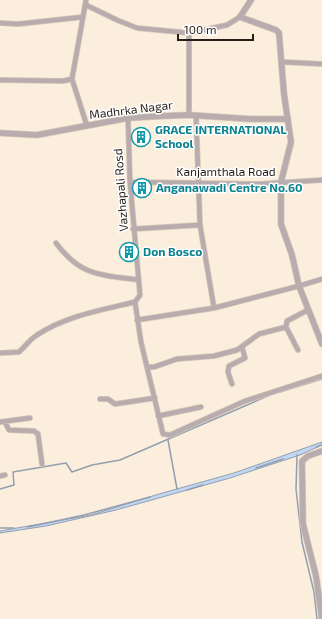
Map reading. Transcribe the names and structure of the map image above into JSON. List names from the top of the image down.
{
  "streets": {
    "street": ["Madhrka Nagar", "Kanjamthala Road", "Vazhapali Rosd"]
  },
  "crossings": [
    ["Madhrka Nagar", "Vazhapali Rosd"],
    ["Kanjamthala Road", "Vazhapali Rosd"]
  ],
  "places": {
    "building": ["GRACE INTERNATIONAL School", "Anganawadi Centre No.60", "Don Bosco"]
  },
  "scale_bar": "100 m"
}
